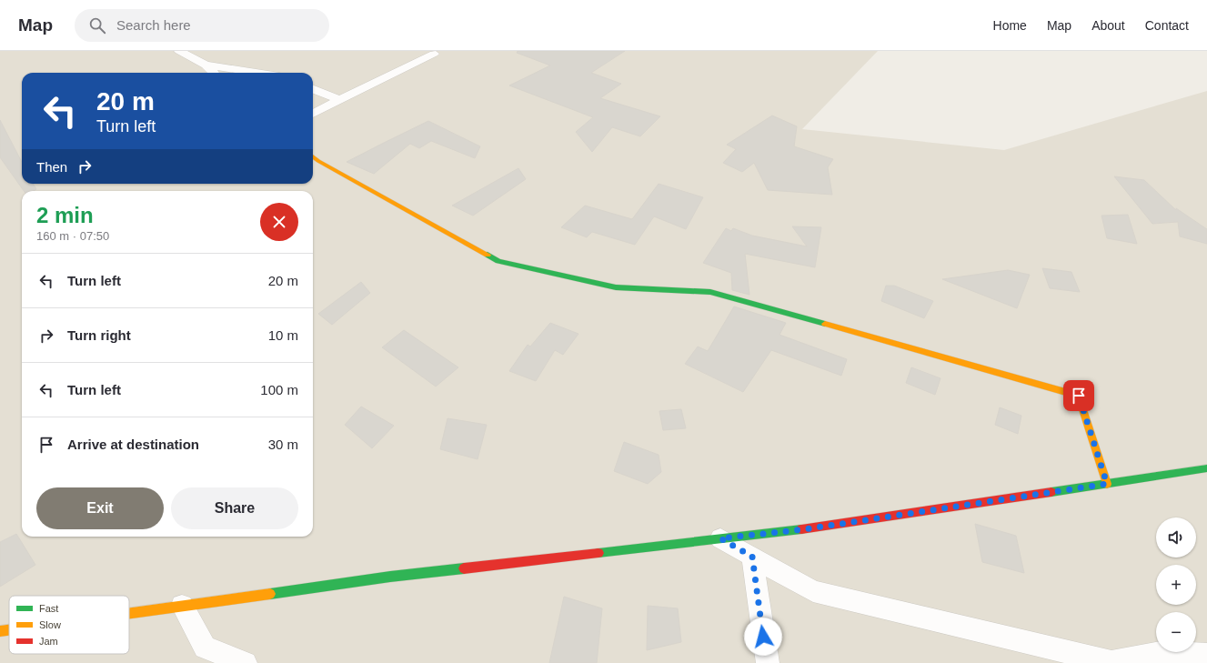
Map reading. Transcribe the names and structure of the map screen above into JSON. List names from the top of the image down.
{
  "legend": ["Fast", "Slow", "Jam"],
  "page": {
    "header": "Map",
    "search": "Search here",
    "nav": [
      "Home",
      "Map",
      "About",
      "Contact"
    ],
    "turn": ["20 m", "Turn left"],
    "then": "Then",
    "heading": ["2 min", "160 m · 07:50"],
    "list": [
      {
        "name": "Turn left",
        "value": "20 m"
      },
      {
        "name": "Turn right",
        "value": "10 m"
      },
      {
        "name": "Turn left",
        "value": "100 m"
      },
      {
        "name": "Arrive at destination",
        "value": "30 m"
      }
    ],
    "buttons": ["Exit", "Share"],
    "map_buttons": ["+", "−"]
  }
}
